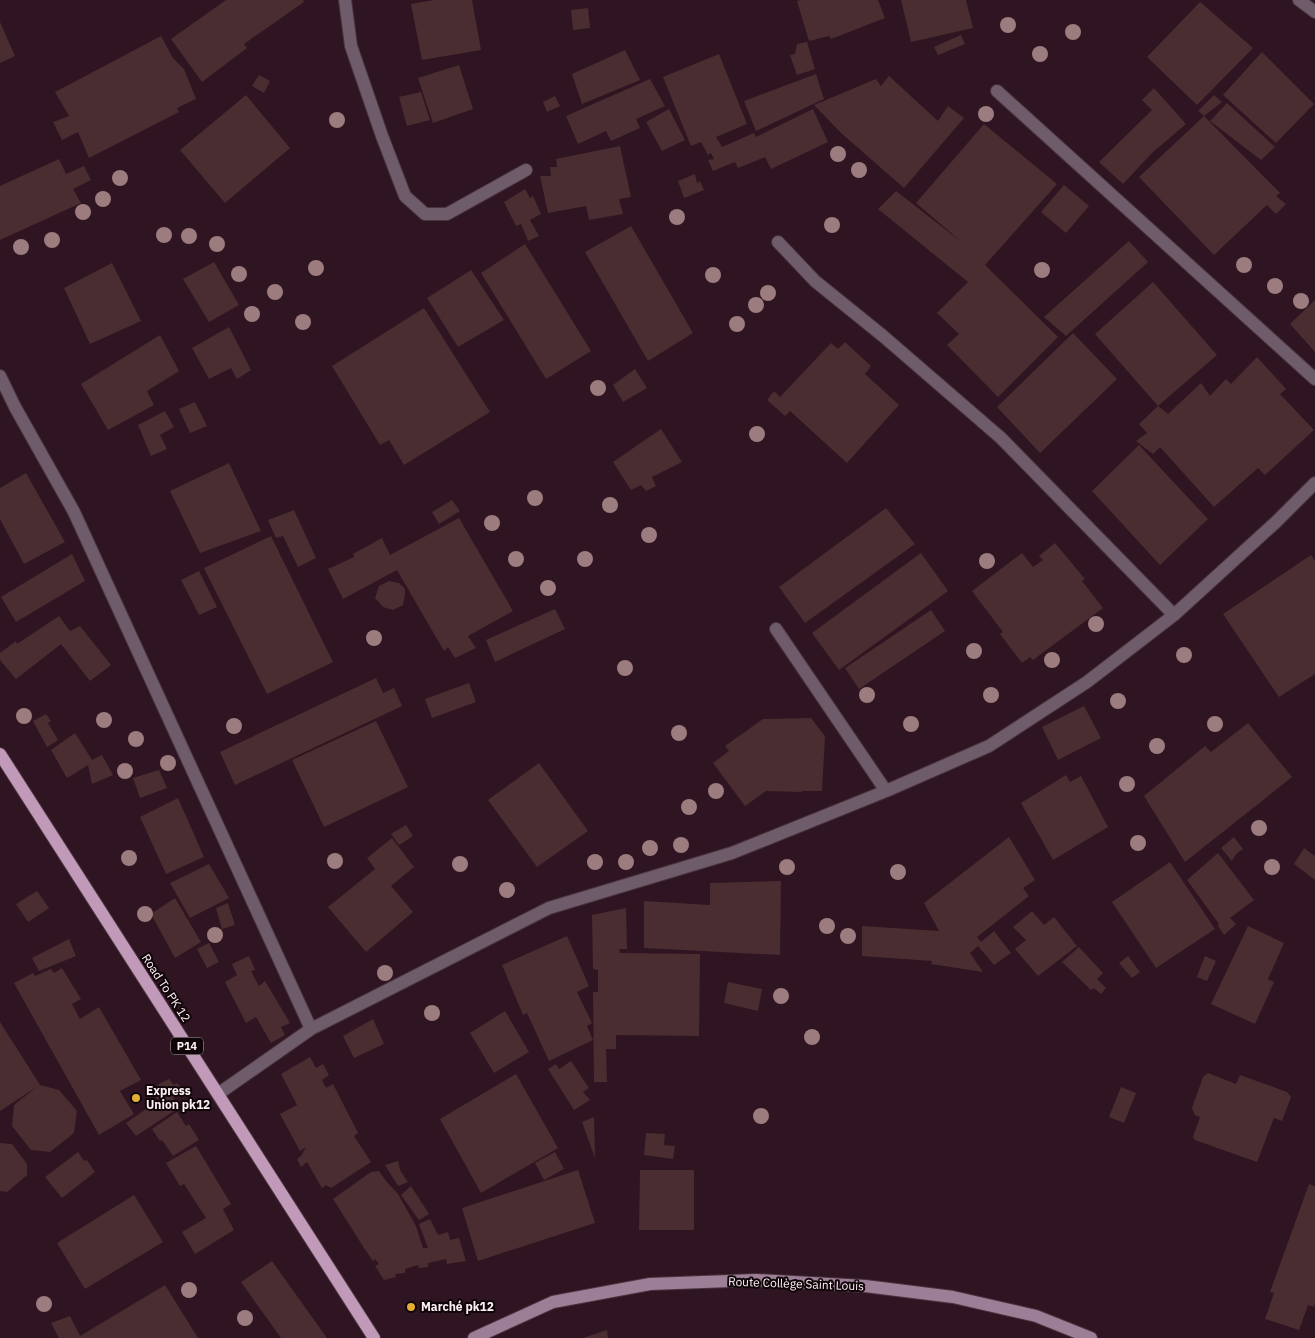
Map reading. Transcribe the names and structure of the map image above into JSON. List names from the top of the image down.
{
  "streets": {
    "main road": ["Road To PK 12", "P14", "Route Collège Saint Louis"]
  },
  "places": ["Express Union pk12", "Marché pk12"]
}
